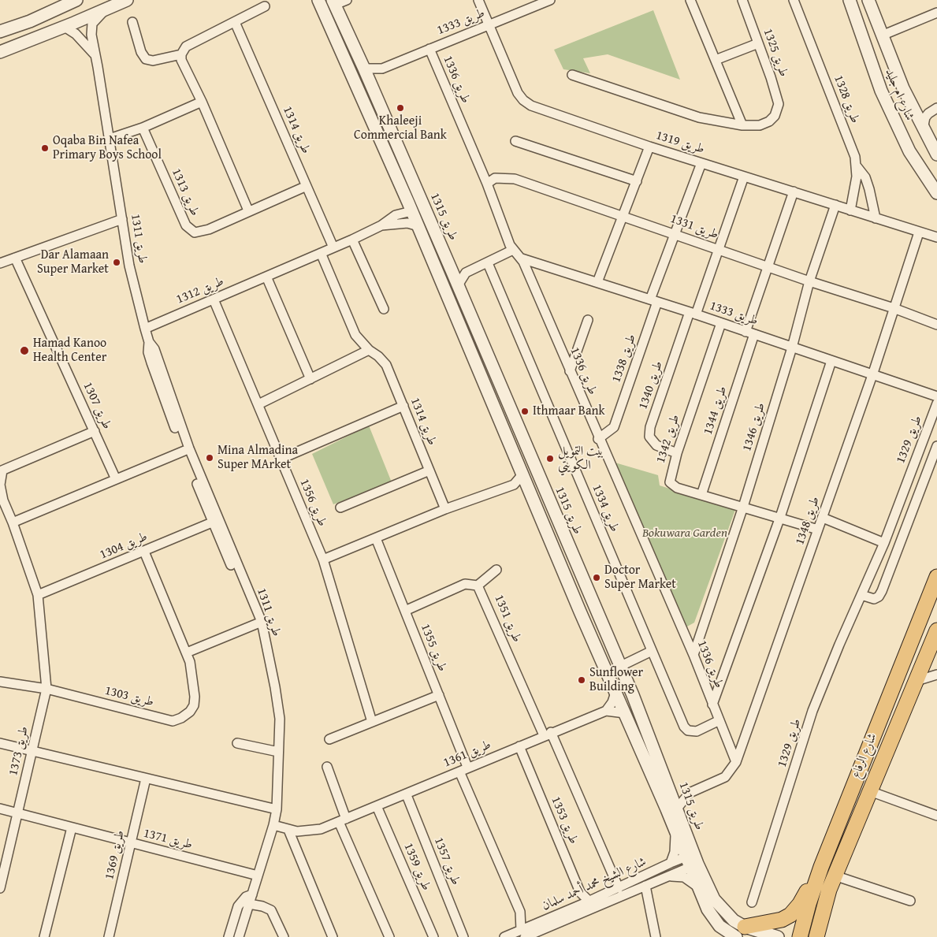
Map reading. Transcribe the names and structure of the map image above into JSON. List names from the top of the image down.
{
  "streets": {
    "main road": ["شارع الرفاع"],
    "street": [
      "طريق 1333",
      "طريق 1325",
      "طريق 1336",
      "شارع ام جليد",
      "طريق 1328",
      "طريق 1314",
      "طريق 1319",
      "طريق 1313",
      "طريق 1315",
      "طريق 1331",
      "طريق 1311",
      "طريق 1312",
      "طريق 1338",
      "طريق 1340",
      "طريق 1307",
      "طريق 1344",
      "طريق 1346",
      "طريق 1342",
      "طريق 1329",
      "طريق 1356",
      "طريق 1334",
      "طريق 1348",
      "طريق 1304",
      "طريق 1351",
      "طريق 1355",
      "طريق 1303",
      "طريق 1373",
      "طريق 1361",
      "طريق 1353",
      "طريق 1371",
      "طريق 1369",
      "طريق 1357",
      "طريق 1359",
      "شارع الشيخ محمد أحمد سلمان"
    ]
  },
  "crossings": [
    ["طريق 1333", "طريق 1336"],
    ["طريق 1333", "طريق 1319"],
    ["طريق 1333", "طريق 1315"],
    ["طريق 1333", "طريق 1338"],
    ["طريق 1333", "طريق 1340"],
    ["طريق 1333", "طريق 1344"],
    ["طريق 1333", "طريق 1346"],
    ["طريق 1333", "طريق 1342"],
    ["طريق 1333", "طريق 1348"],
    ["طريق 1336", "طريق 1331"],
    ["طريق 1336", "طريق 1338"],
    ["طريق 1336", "طريق 1346"],
    ["طريق 1336", "طريق 1342"],
    ["طريق 1336", "طريق 1334"],
    ["طريق 1336", "طريق 1348"],
    ["طريق 1328", "طريق 1319"],
    ["طريق 1314", "طريق 1313"],
    ["طريق 1314", "طريق 1312"],
    ["طريق 1319", "طريق 1338"],
    ["طريق 1319", "طريق 1340"],
    ["طريق 1319", "طريق 1344"],
    ["طريق 1319", "طريق 1346"],
    ["طريق 1319", "طريق 1348"],
    ["طريق 1315", "طريق 1312"],
    ["طريق 1315", "طريق 1348"],
    ["طريق 1315", "طريق 1361"],
    ["طريق 1315", "شارع الشيخ محمد أحمد سلمان"],
    ["طريق 1331", "طريق 1338"],
    ["طريق 1331", "طريق 1340"],
    ["طريق 1331", "طريق 1344"],
    ["طريق 1331", "طريق 1346"],
    ["طريق 1331", "طريق 1348"],
    ["طريق 1311", "طريق 1312"],
    ["طريق 1311", "طريق 1304"],
    ["طريق 1311", "طريق 1361"],
    ["طريق 1311", "طريق 1371"],
    ["طريق 1312", "طريق 1356"],
    ["طريق 1340", "طريق 1342"],
    ["طريق 1344", "طريق 1342"],
    ["طريق 1346", "طريق 1342"],
    ["طريق 1342", "طريق 1348"],
    ["طريق 1304", "طريق 1303"],
    ["طريق 1351", "طريق 1355"],
    ["طريق 1351", "طريق 1361"],
    ["طريق 1351", "شارع الشيخ محمد أحمد سلمان"],
    ["طريق 1355", "طريق 1361"],
    ["طريق 1303", "طريق 1373"],
    ["طريق 1373", "طريق 1371"],
    ["طريق 1361", "طريق 1353"],
    ["طريق 1361", "طريق 1357"],
    ["طريق 1361", "طريق 1359"],
    ["طريق 1353", "شارع الشيخ محمد أحمد سلمان"],
    ["طريق 1371", "طريق 1369"]
  ],
  "parks": ["Bokuwara Garden"],
  "places": [
    "Khaleeji Commercial Bank",
    "Oqaba Bin Nafea Primary Boys School",
    "Dar Alamaan Super Market",
    "Hamad Kanoo Health Center",
    "Ithmaar Bank",
    "Mina Almadina Super MArket",
    "بيت التمويل الكويتي",
    "Doctor Super Market",
    "Sunflower Building"
  ]
}
